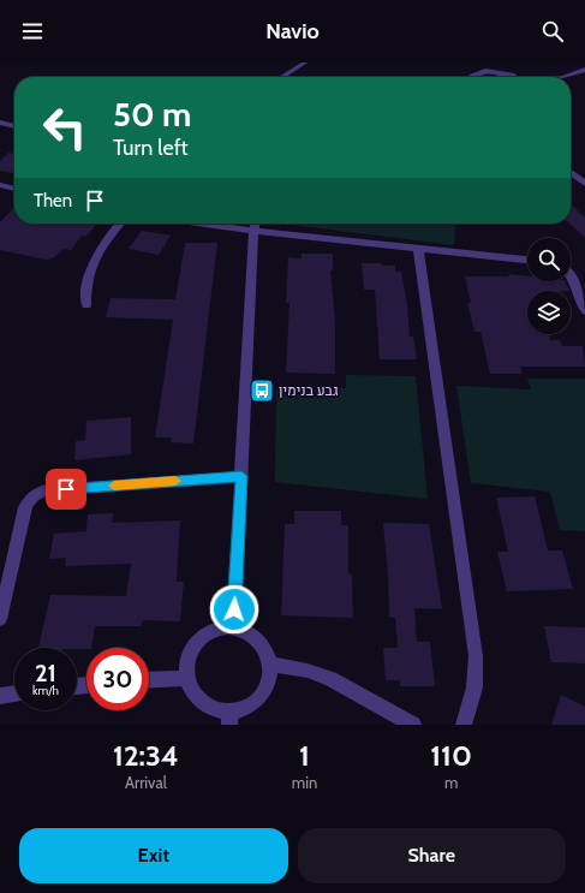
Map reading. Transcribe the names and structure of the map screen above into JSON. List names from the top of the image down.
{
  "places": {
    "bus stop": ["גבע בנימין"]
  },
  "page": {
    "header": "Navio",
    "turn": ["50 m", "Turn left"],
    "then": "Then",
    "speed": "21 km/h",
    "limit": "30",
    "eta": [
      "12:34",
      "Arrival",
      "1",
      "min",
      "110",
      "m"
    ],
    "buttons": ["Exit", "Share"]
  }
}
